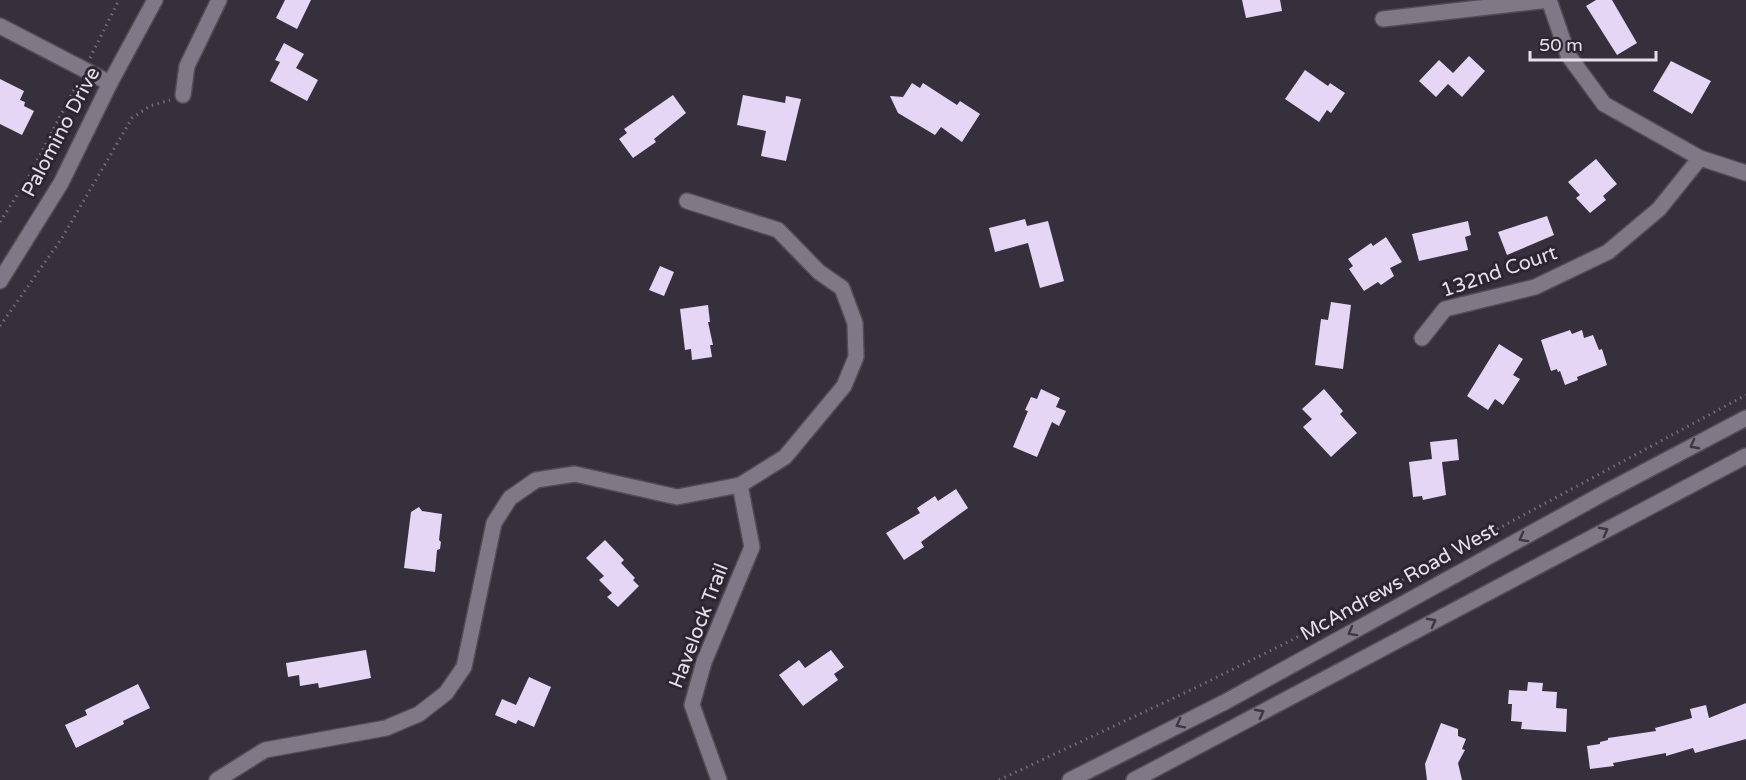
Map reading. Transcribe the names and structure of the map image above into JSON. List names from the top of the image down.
{
  "streets": {
    "street": [
      "Palomino Drive",
      "132nd Court",
      "McAndrews Road West",
      "Havelock Trail"
    ]
  },
  "scale_bar": "50 m"
}
